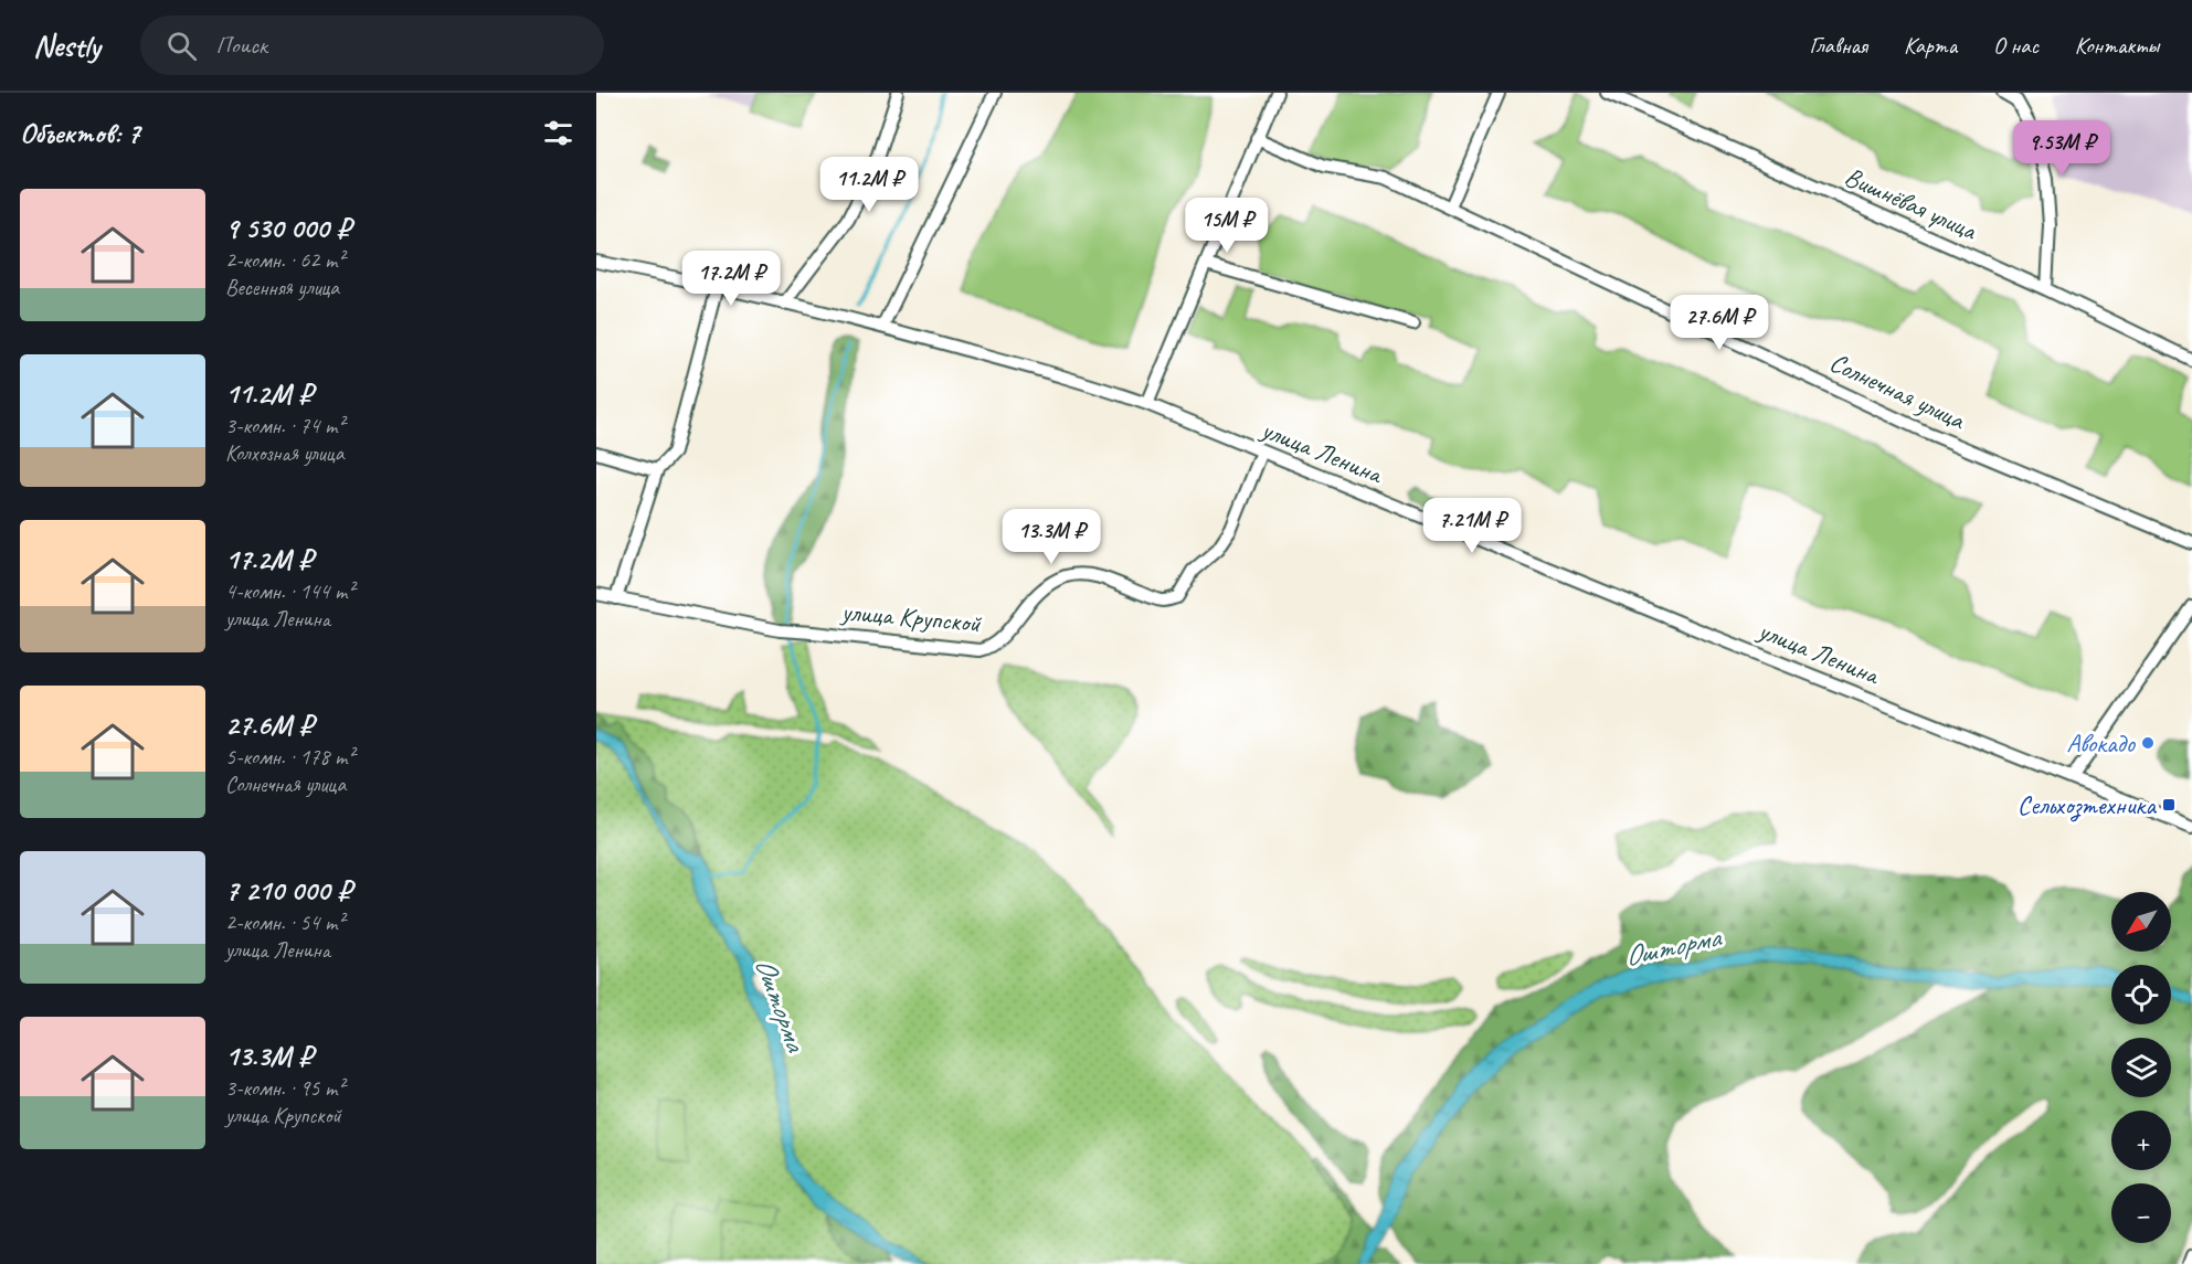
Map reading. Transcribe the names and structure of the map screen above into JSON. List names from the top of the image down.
{
  "streets": {
    "street": [
      "Вишнёвая улица",
      "Солнечная улица",
      "улица Ленина",
      "улица Крупской"
    ]
  },
  "crossings": [
    ["улица Ленина", "улица Крупской"]
  ],
  "water": ["Ошторма"],
  "places": {
    "other": ["Авокадо"],
    "transit": ["Сельхозтехника"]
  },
  "north": "bottom left",
  "page": {
    "header": "Nestly",
    "search": "Поиск",
    "nav": [
      "Главная",
      "Карта",
      "О нас",
      "Контакты"
    ],
    "heading": "Объектов: 7",
    "price": [
      "9.53M ₽",
      "11.2M ₽",
      "15M ₽",
      "17.2M ₽",
      "27.6M ₽",
      "7.21M ₽",
      "13.3M ₽"
    ],
    "list": [
      {
        "name": "9 530 000 ₽",
        "note": "2-комн. · 62 m² · Весенняя улица"
      },
      {
        "name": "11.2M ₽",
        "note": "3-комн. · 74 m² · Колхозная улица"
      },
      {
        "name": "17.2M ₽",
        "note": "4-комн. · 144 m² · улица Ленина"
      },
      {
        "name": "27.6M ₽",
        "note": "5-комн. · 178 m² · Солнечная улица"
      },
      {
        "name": "7 210 000 ₽",
        "note": "2-комн. · 54 m² · улица Ленина"
      },
      {
        "name": "13.3M ₽",
        "note": "3-комн. · 95 m² · улица Крупской"
      }
    ],
    "map_buttons": ["+", "−"]
  }
}
